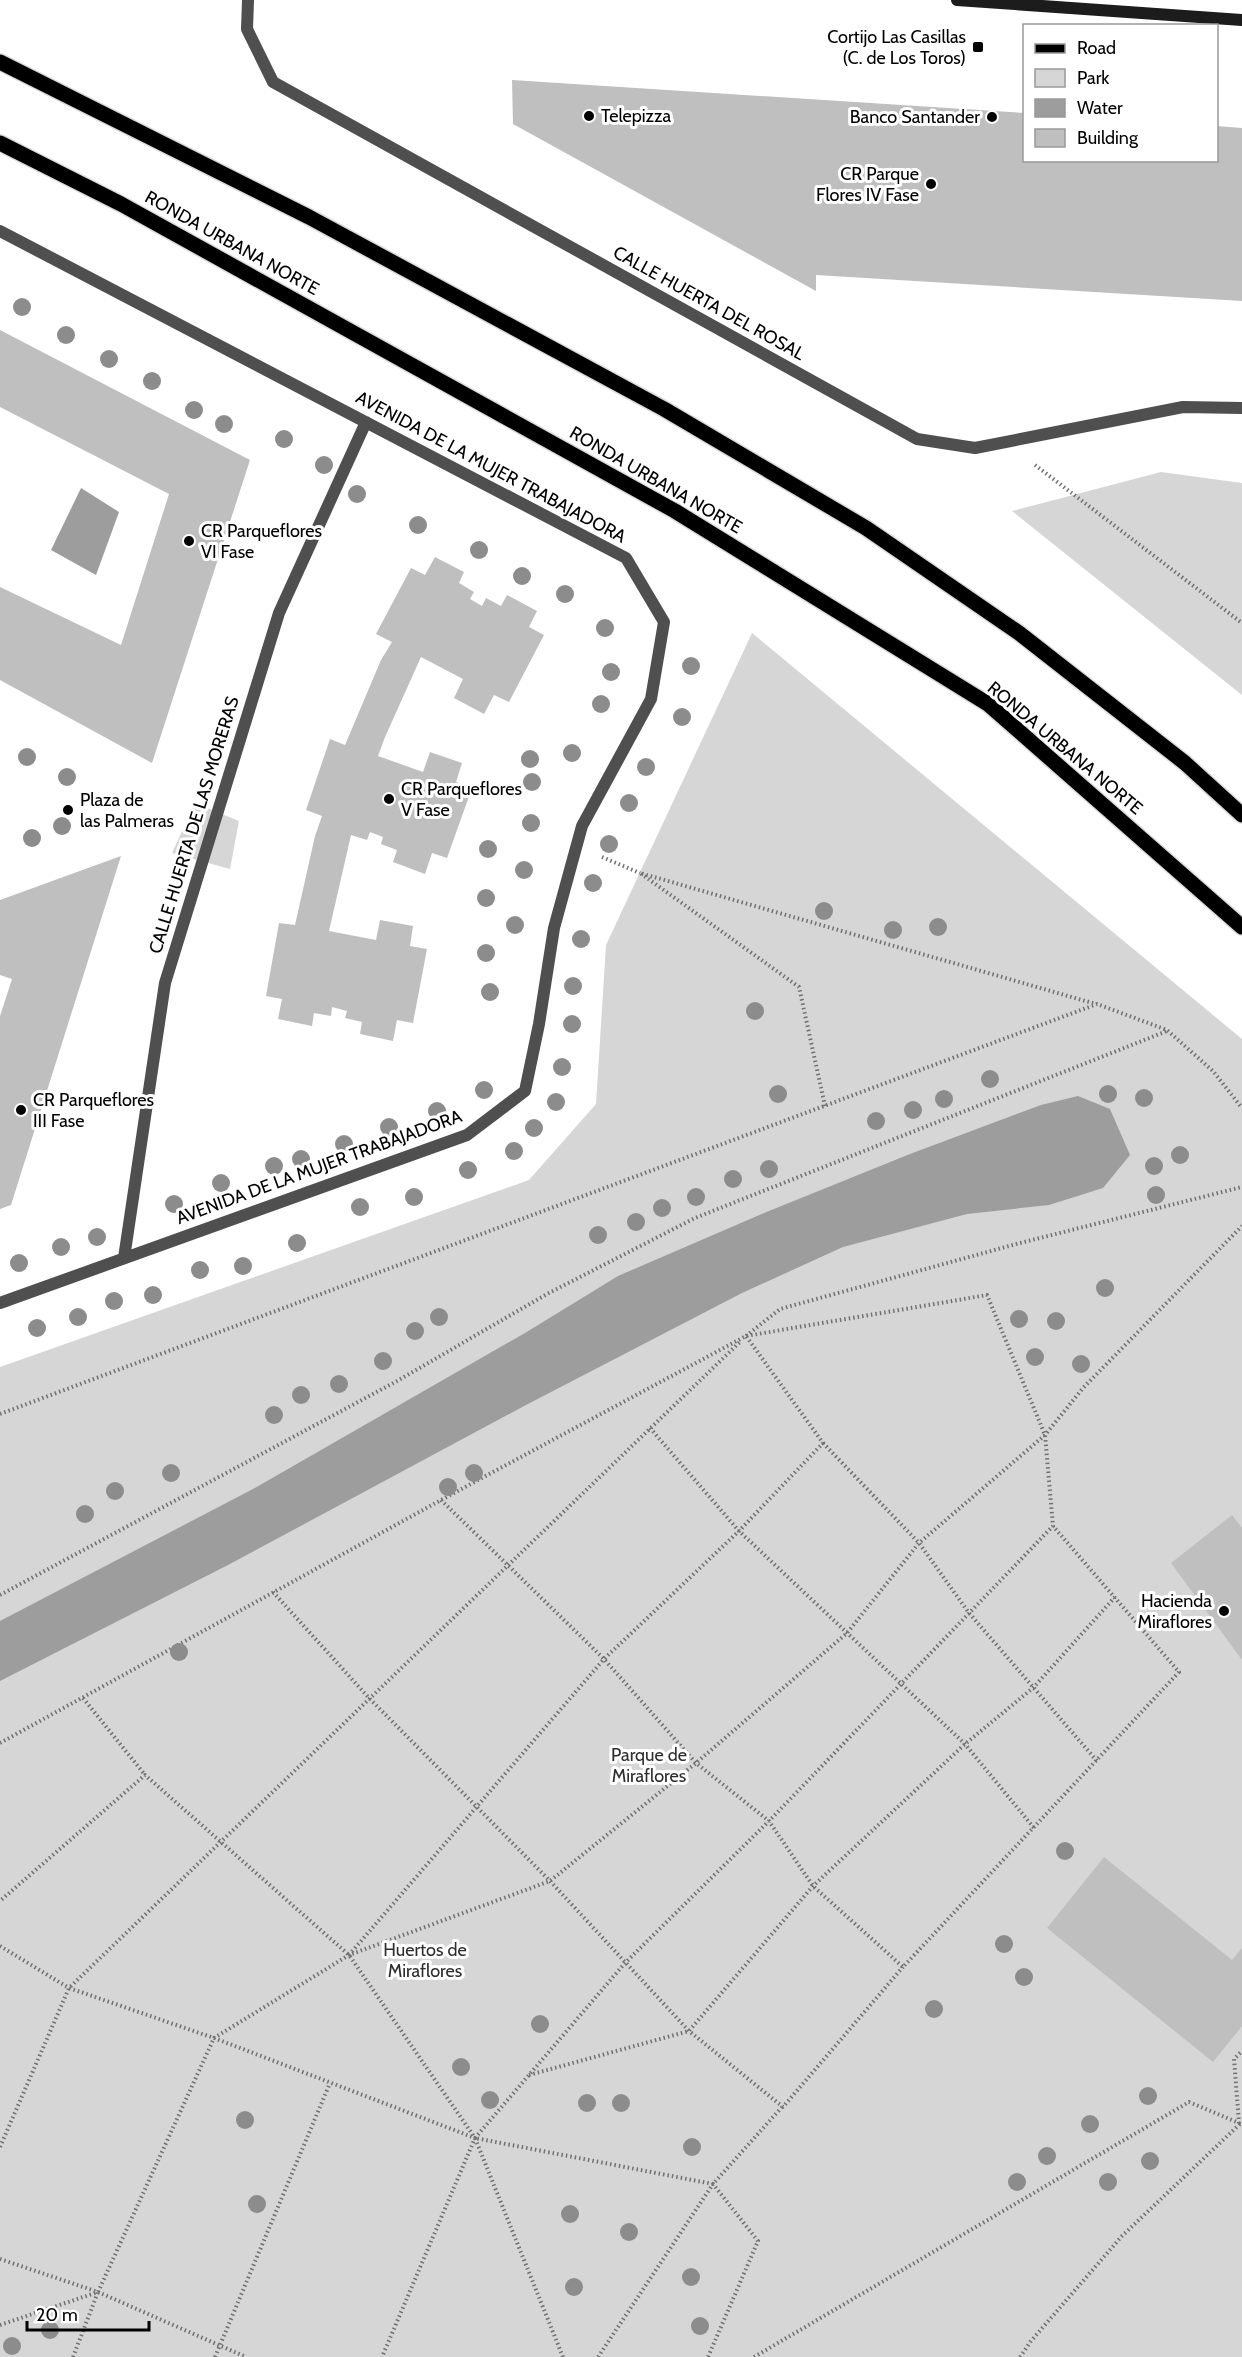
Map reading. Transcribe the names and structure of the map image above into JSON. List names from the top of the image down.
{
  "streets": {
    "main road": ["RONDA URBANA NORTE"],
    "street": ["CALLE HUERTA DEL ROSAL", "AVENIDA DE LA MUJER TRABAJADORA", "CALLE HUERTA DE LAS MORERAS"]
  },
  "crossings": [
    ["AVENIDA DE LA MUJER TRABAJADORA", "CALLE HUERTA DE LAS MORERAS"]
  ],
  "parks": ["Parque de Miraflores", "Huertos de Miraflores"],
  "places": {
    "transit": ["Cortijo Las Casillas (C. de Los Toros)"],
    "other": [
      "Telepizza",
      "Banco Santander",
      "CR Parque Flores IV Fase",
      "CR Parqueflores VI Fase",
      "CR Parqueflores V Fase",
      "Plaza de las Palmeras",
      "CR Parqueflores III Fase",
      "Hacienda Miraflores"
    ]
  },
  "legend": [
    "Road",
    "Park",
    "Water",
    "Building"
  ],
  "scale_bar": "20 m"
}
